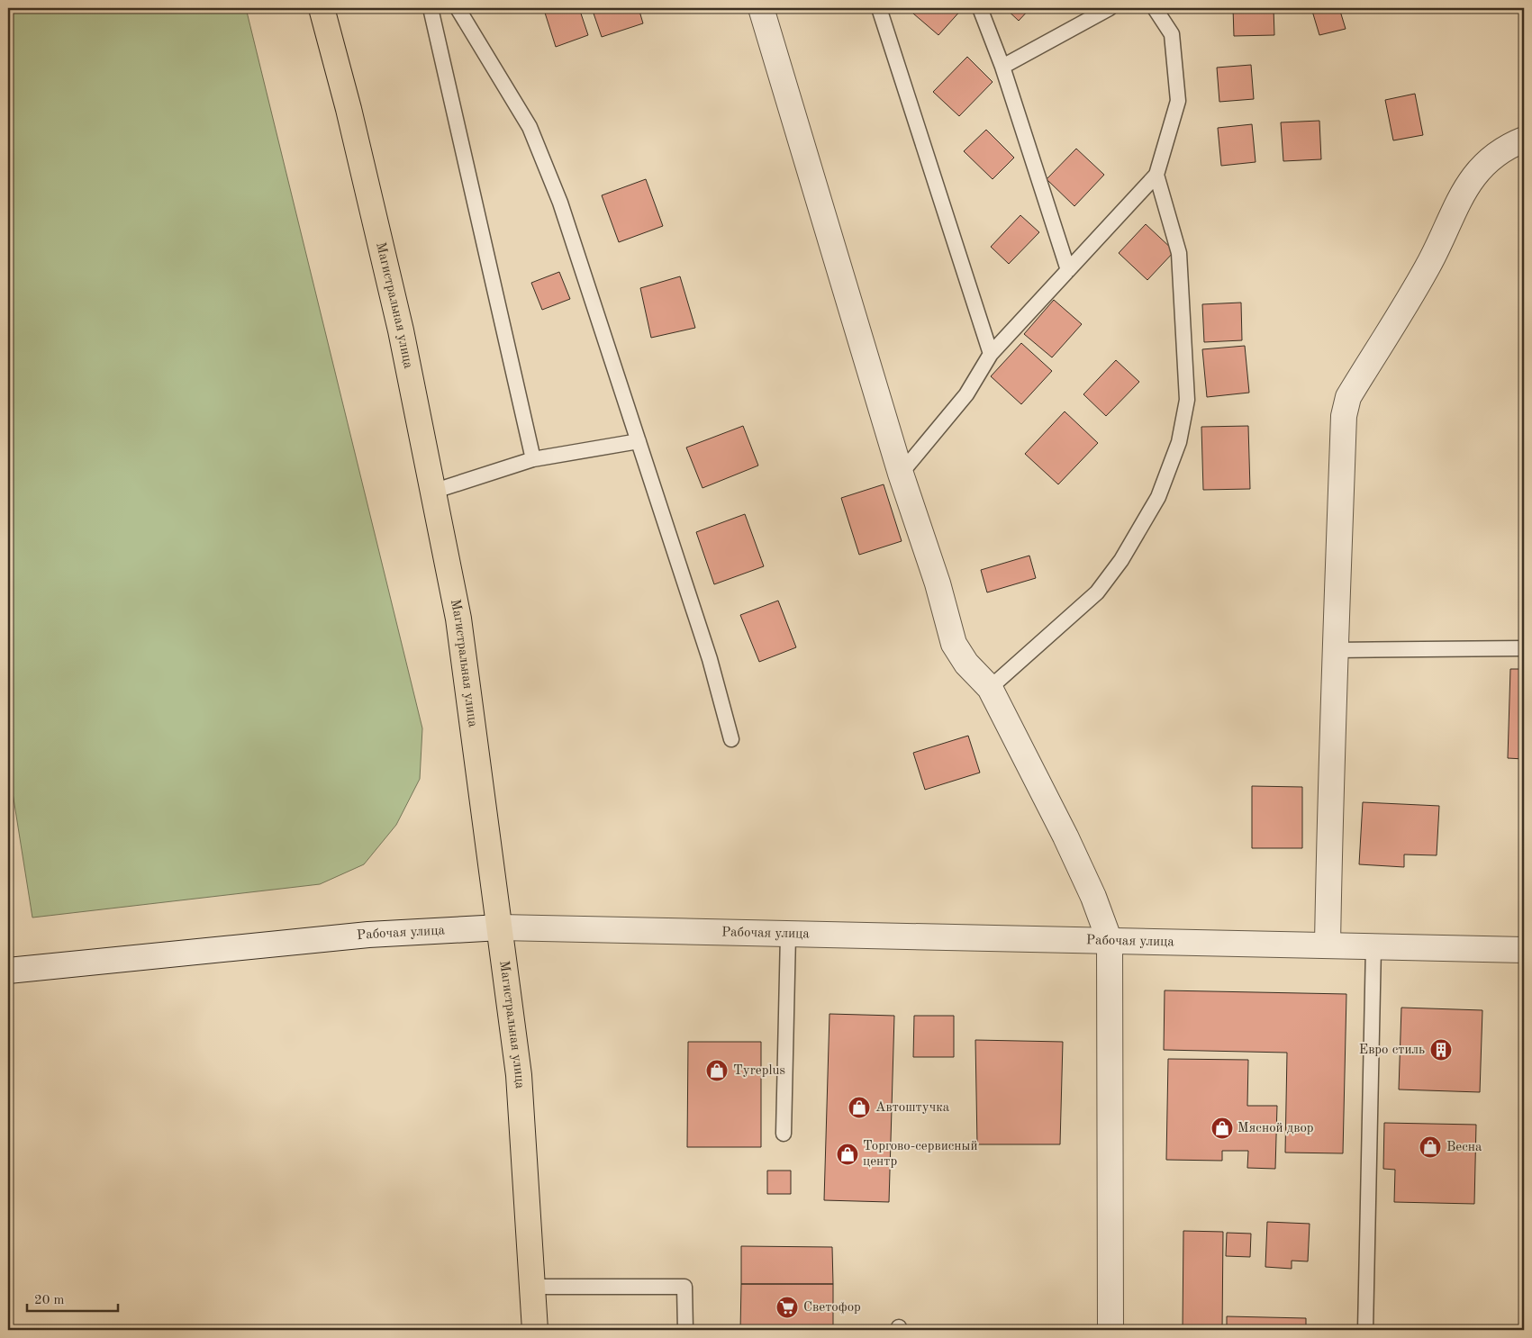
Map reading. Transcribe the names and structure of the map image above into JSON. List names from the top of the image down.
{
  "streets": {
    "main road": ["Магистральная улица"],
    "street": ["Рабочая улица"]
  },
  "crossings": [
    ["Магистральная улица", "Рабочая улица"]
  ],
  "places": {
    "building": ["Евро стиль"],
    "shop": [
      "Tyreplus",
      "Автоштучка",
      "Мясной двор",
      "Весна",
      "Торгово-сервисный центр"
    ],
    "supermarket": ["Светофор"]
  },
  "scale_bar": "20 m"
}
